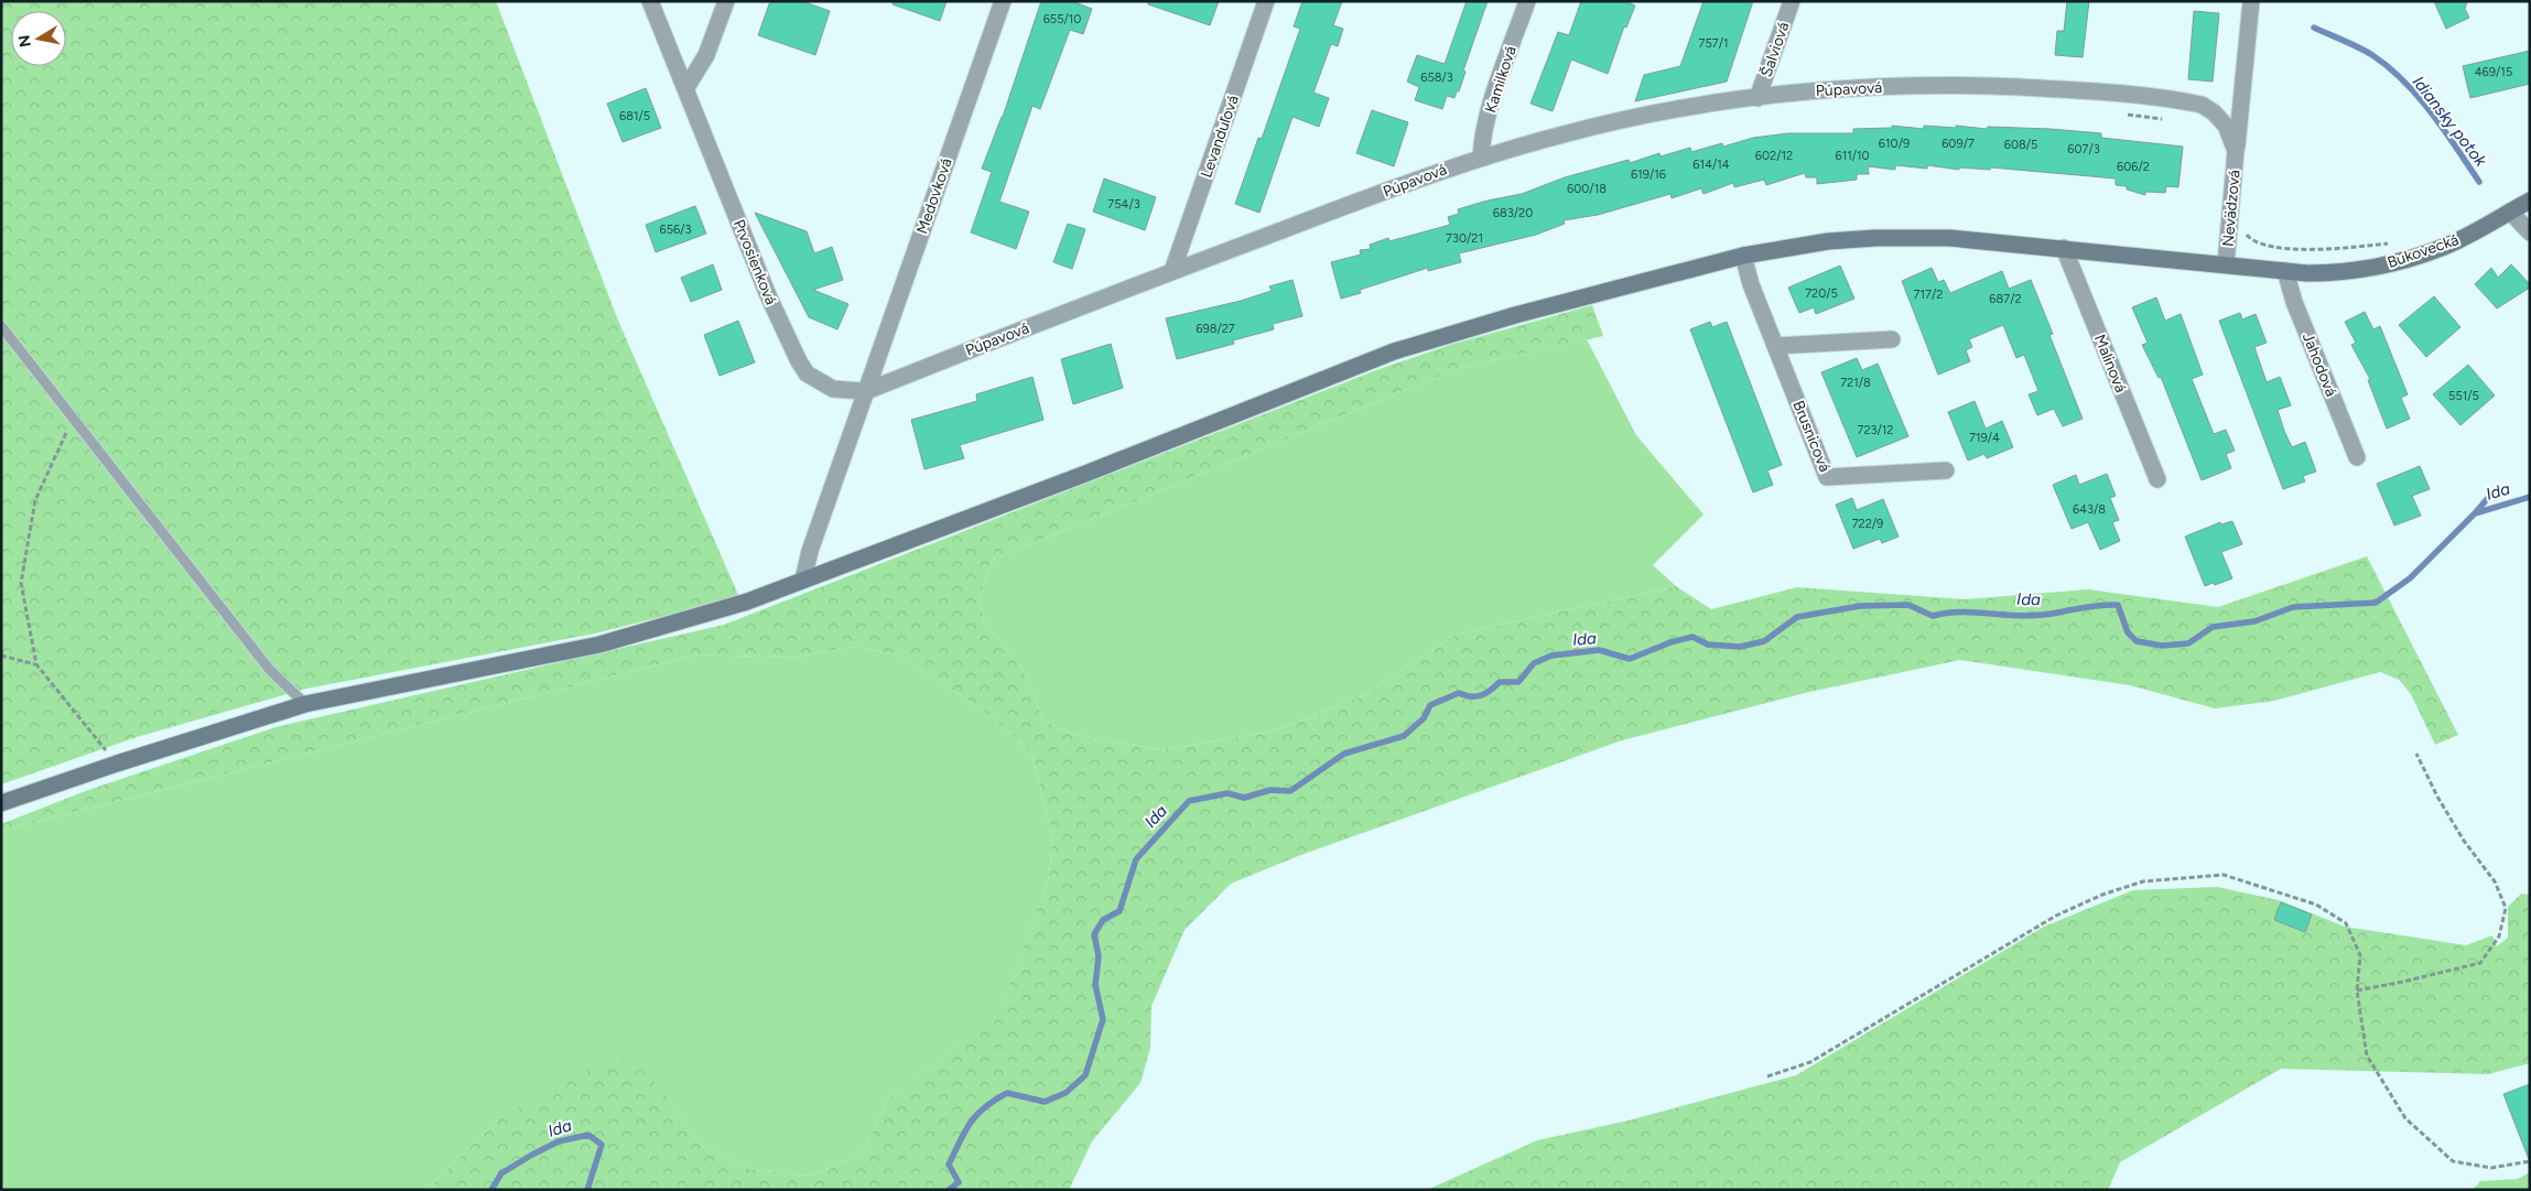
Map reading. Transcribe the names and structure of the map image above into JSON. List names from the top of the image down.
{
  "streets": {
    "street": [
      "Šalviová",
      "Kamilková",
      "Púpavová",
      "Levanduľová",
      "Medovková",
      "Nevädzová",
      "Bukovecká",
      "Prvosienková",
      "Malinová",
      "Jahodová",
      "Brusnicová"
    ]
  },
  "crossings": [
    ["Šalviová", "Púpavová"],
    ["Kamilková", "Púpavová"],
    ["Púpavová", "Levanduľová"],
    ["Púpavová", "Medovková"],
    ["Púpavová", "Nevädzová"],
    ["Púpavová", "Prvosienková"],
    ["Medovková", "Prvosienková"],
    ["Nevädzová", "Bukovecká"],
    ["Bukovecká", "Malinová"],
    ["Bukovecká", "Jahodová"],
    ["Bukovecká", "Brusnicová"]
  ],
  "water": ["Idiansky potok", "Ida"],
  "house_numbers": [
    "655/10",
    "757/1",
    "469/15",
    "658/3",
    "681/5",
    "610/9",
    "609/7",
    "608/5",
    "607/3",
    "602/12",
    "611/10",
    "614/14",
    "606/2",
    "619/16",
    "600/18",
    "754/3",
    "683/20",
    "656/3",
    "730/21",
    "720/5",
    "717/2",
    "687/2",
    "698/27",
    "721/8",
    "551/5",
    "723/12",
    "719/4",
    "643/8",
    "722/9"
  ],
  "north": "left"
}
